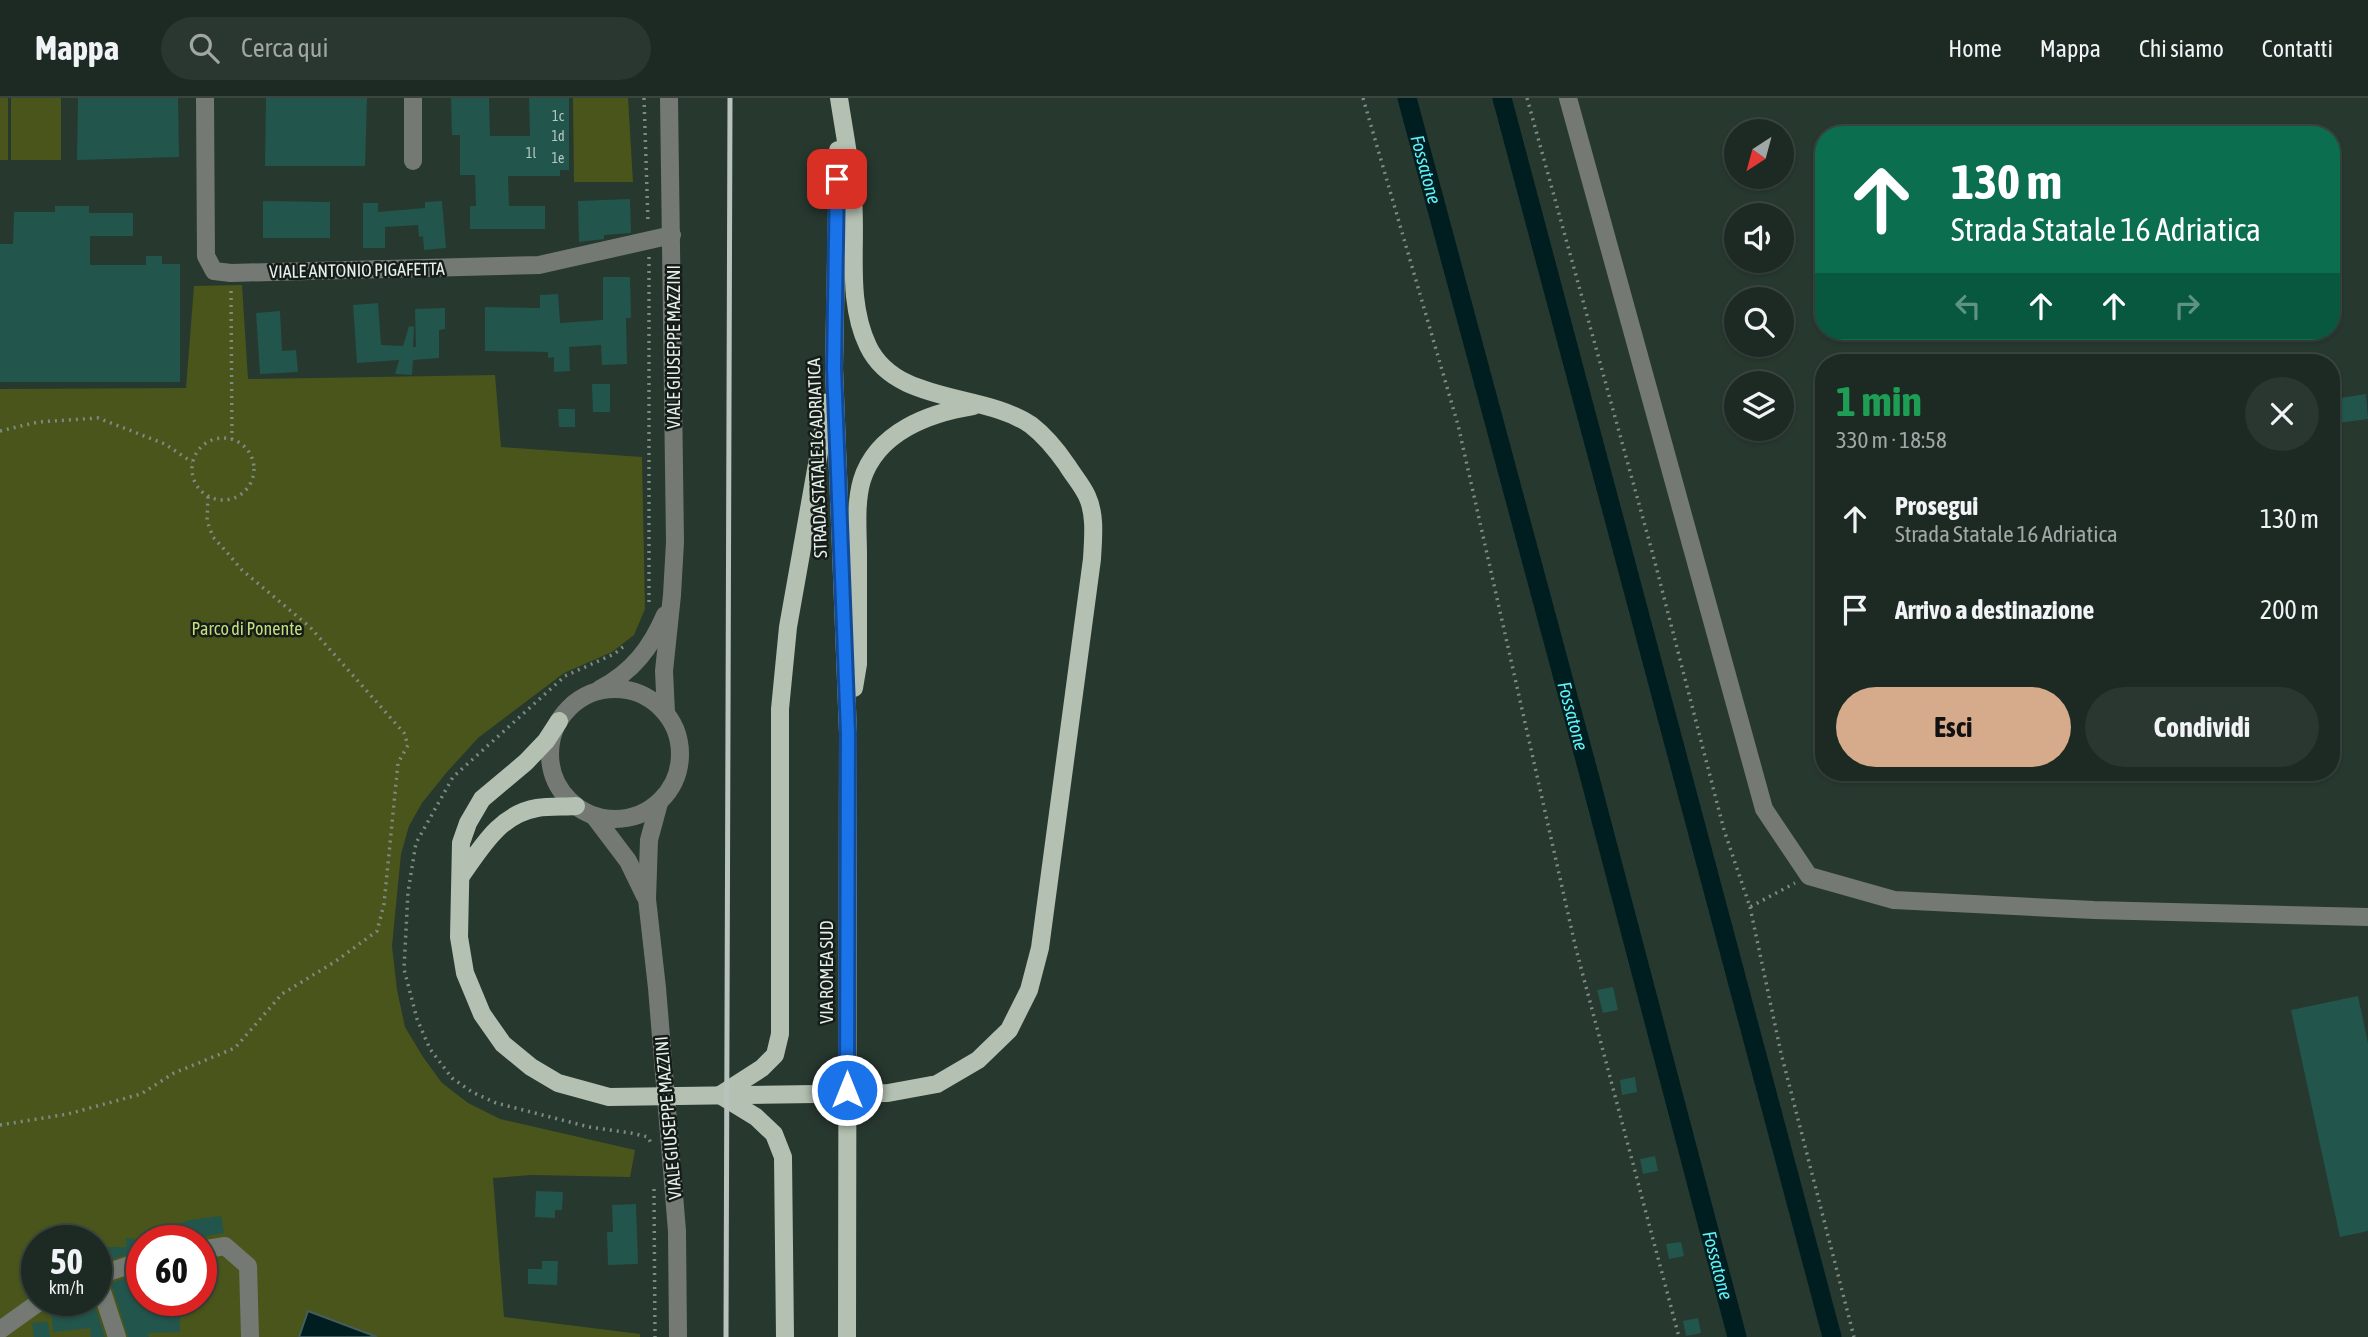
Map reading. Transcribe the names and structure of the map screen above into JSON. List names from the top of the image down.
{
  "streets": {
    "main road": ["STRADA STATALE 16 ADRIATICA", "VIA ROMEA SUD"],
    "street": ["VIALE ANTONIO PIGAFETTA", "VIALE GIUSEPPE MAZZINI"]
  },
  "crossings": [
    ["VIALE ANTONIO PIGAFETTA", "VIALE GIUSEPPE MAZZINI"],
    ["STRADA STATALE 16 ADRIATICA", "VIA ROMEA SUD"]
  ],
  "water": ["Fossatone"],
  "parks": ["Parco di Ponente"],
  "house_numbers": [
    "1c",
    "1d",
    "1l",
    "1e"
  ],
  "north": "bottom left",
  "page": {
    "header": "Mappa",
    "search": "Cerca qui",
    "nav": [
      "Home",
      "Mappa",
      "Chi siamo",
      "Contatti"
    ],
    "turn": ["130 m", "Strada Statale 16 Adriatica"],
    "heading": ["1 min", "330 m · 18:58"],
    "list": [
      {
        "name": "Prosegui",
        "note": "Strada Statale 16 Adriatica",
        "value": "130 m"
      },
      {
        "name": "Arrivo a destinazione",
        "value": "200 m"
      }
    ],
    "buttons": ["Esci", "Condividi"],
    "speed": "50 km/h",
    "limit": "60"
  }
}
